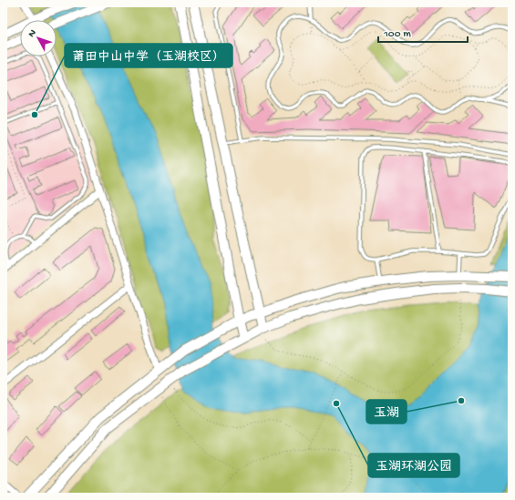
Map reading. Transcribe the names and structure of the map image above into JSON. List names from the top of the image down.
{
  "places": ["莆田中山中学（玉湖校区）", "玉湖", "玉湖环湖公园"],
  "scale_bar": "100 m",
  "north": "top left"
}
